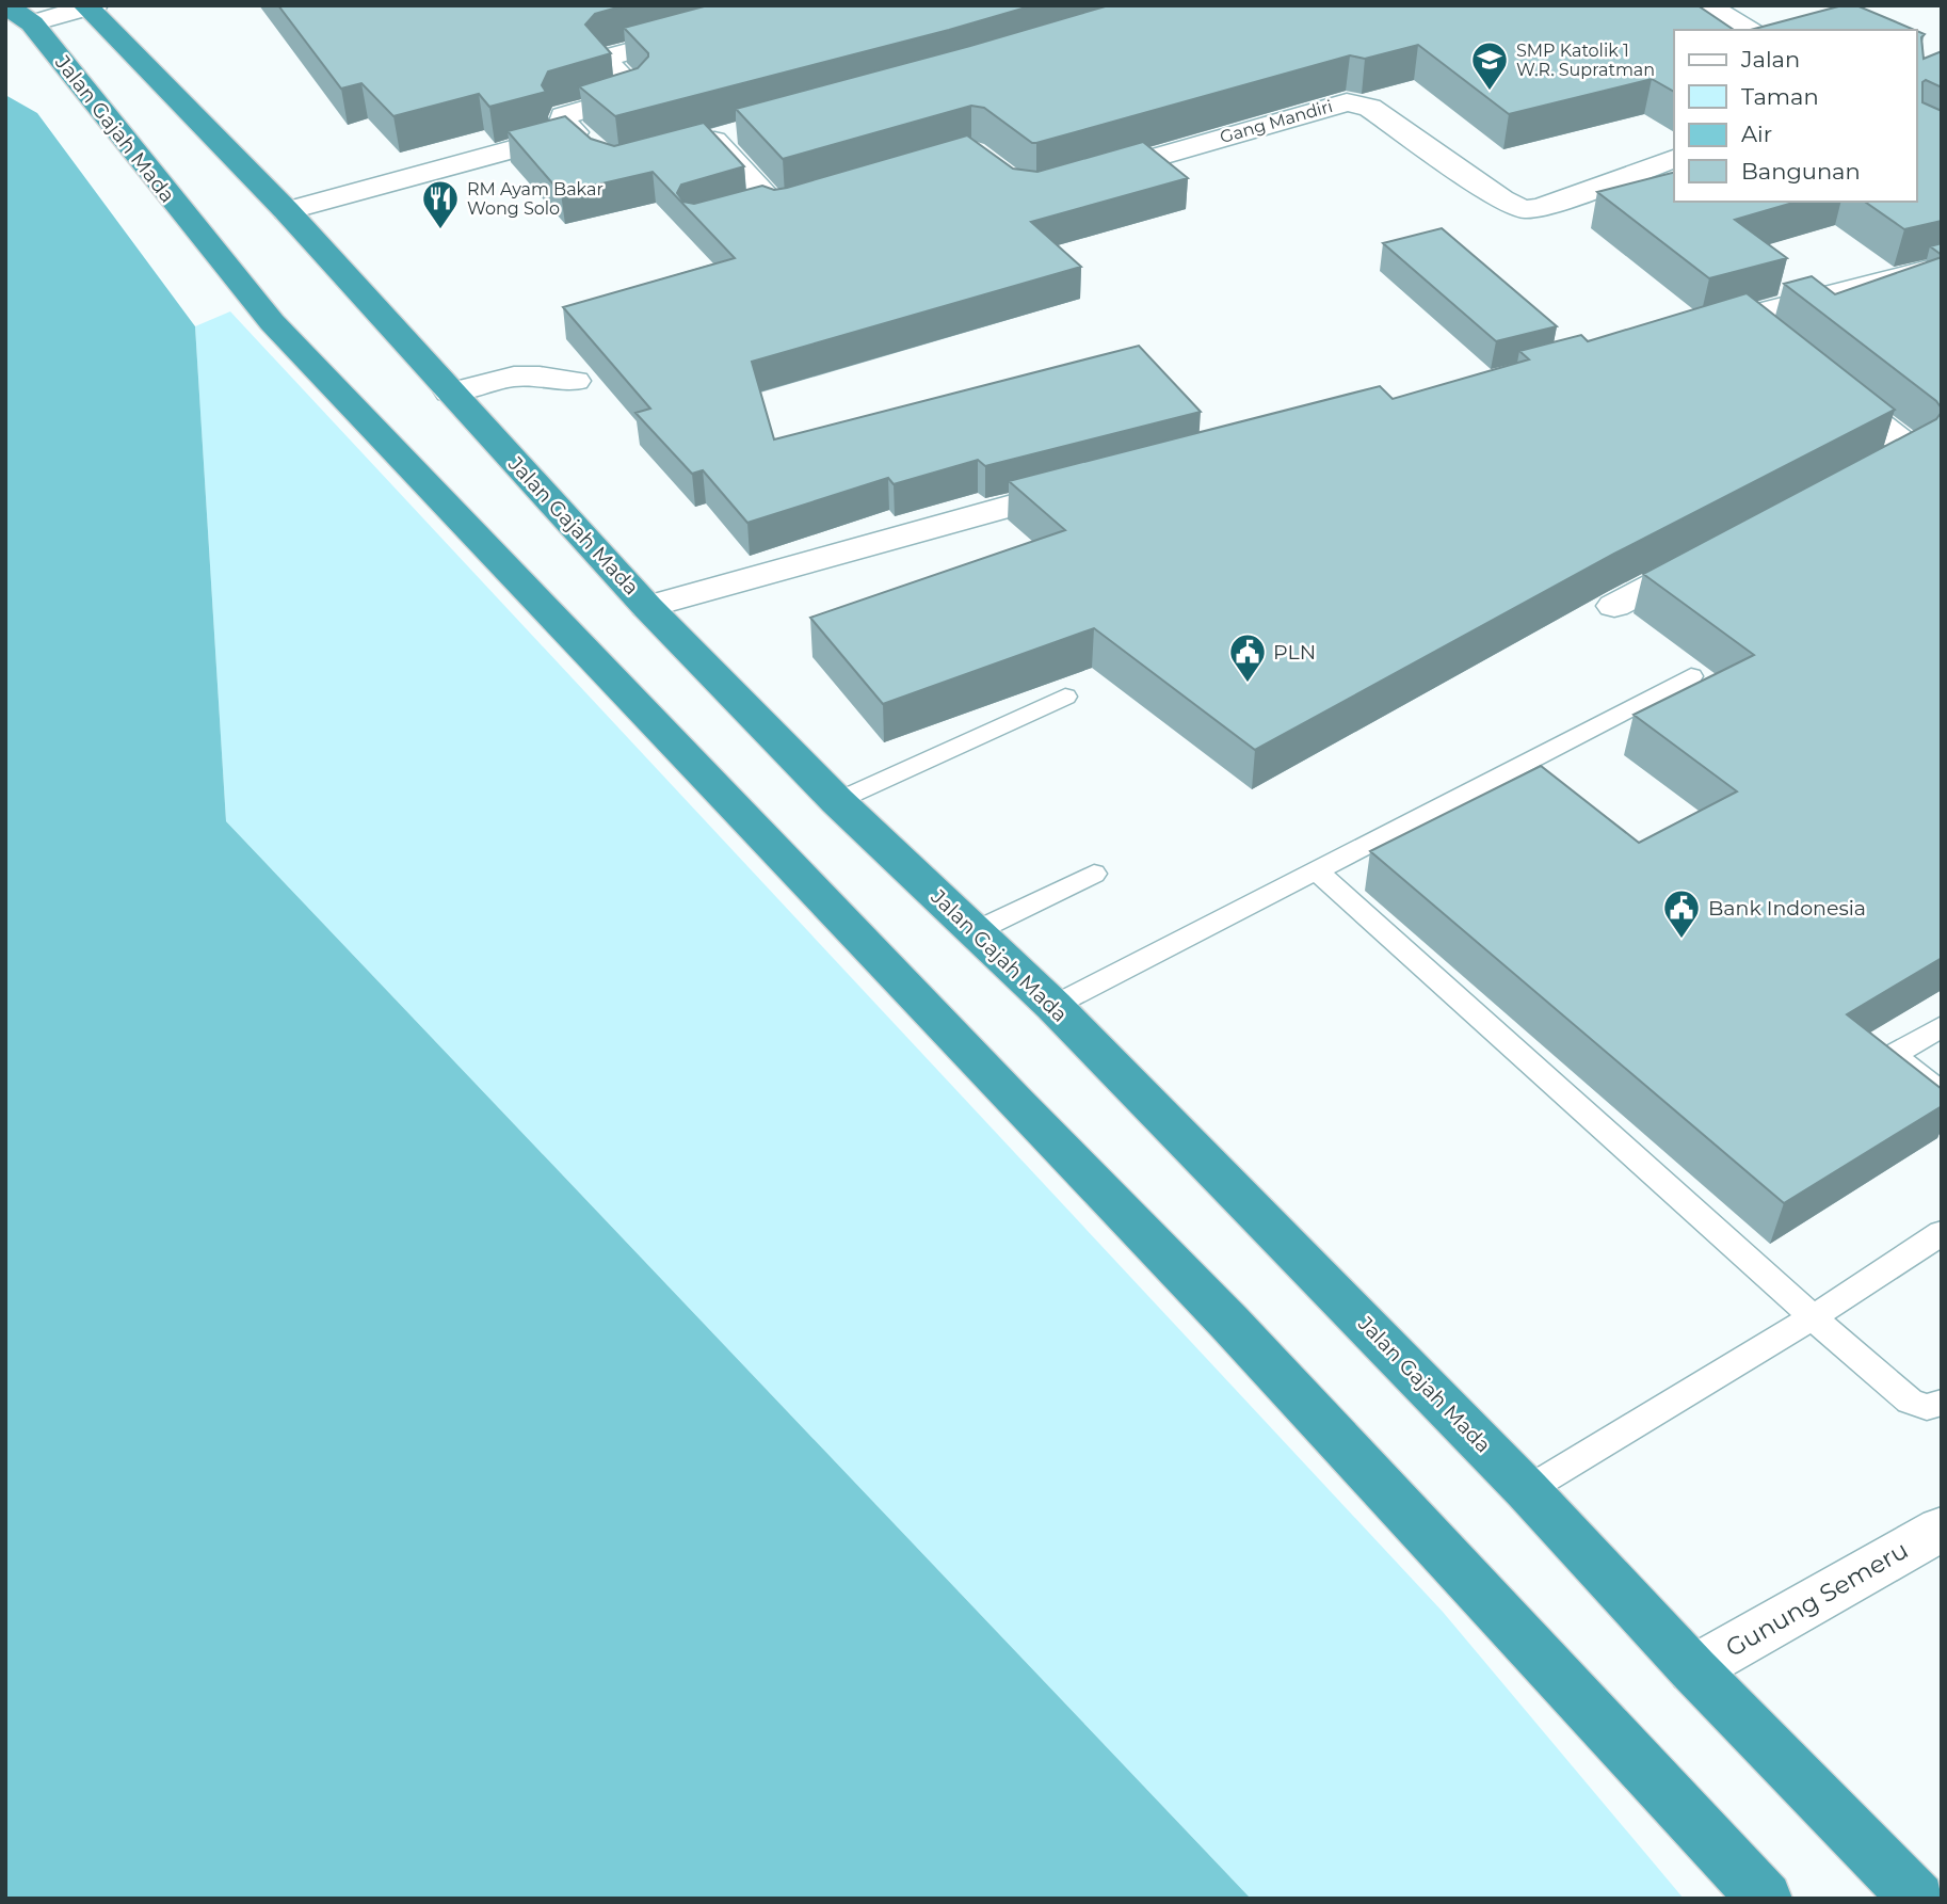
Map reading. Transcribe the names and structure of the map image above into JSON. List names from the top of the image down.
{
  "streets": {
    "highway": ["Jalan Gajah Mada"],
    "street": ["Gang Mandiri", "Gunung Semeru"]
  },
  "crossings": [
    ["Jalan Gajah Mada", "Gunung Semeru"]
  ],
  "places": {
    "school or university": ["SMP Katolik 1 W.R. Supratman"],
    "restaurant": ["RM Ayam Bakar Wong Solo"],
    "public building": ["PLN", "Bank Indonesia"]
  },
  "legend": [
    "Jalan",
    "Taman",
    "Air",
    "Bangunan"
  ]
}
